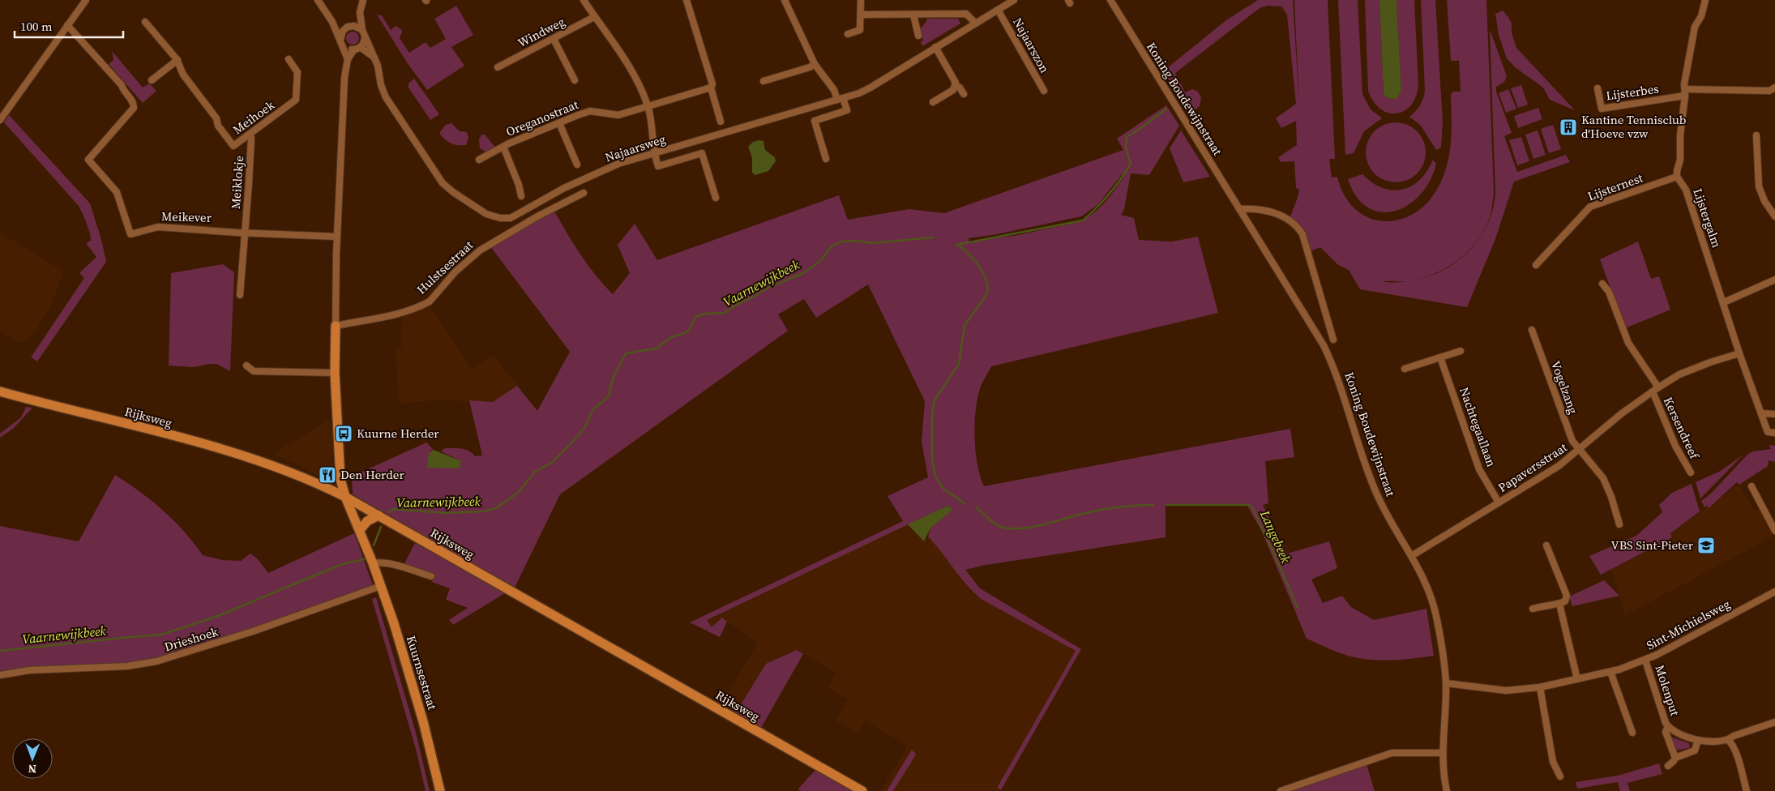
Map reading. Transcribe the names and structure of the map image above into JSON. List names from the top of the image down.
{
  "streets": {
    "main road": ["Rijksweg", "Kuurnsestraat"],
    "street": [
      "Windweg",
      "Najaarszon",
      "Lijsterbes",
      "Koning Boudewijnstraat",
      "Meihoek",
      "Oreganostraat",
      "Najaarsweg",
      "Meiklokje",
      "Lijsternest",
      "Meikever",
      "Lijstergalm",
      "Hulstsestraat",
      "Vogelzang",
      "Nachtegaallaan",
      "Kersendreef",
      "Papaversstraat",
      "Sint-Michielsweg",
      "Drieshoek",
      "Molenput"
    ]
  },
  "crossings": [
    ["Najaarszon", "Najaarsweg"],
    ["Koning Boudewijnstraat", "Papaversstraat"],
    ["Koning Boudewijnstraat", "Sint-Michielsweg"],
    ["Meihoek", "Meiklokje"],
    ["Meiklokje", "Meikever"],
    ["Lijsternest", "Lijstergalm"],
    ["Lijstergalm", "Papaversstraat"],
    ["Vogelzang", "Papaversstraat"],
    ["Nachtegaallaan", "Papaversstraat"],
    ["Kersendreef", "Papaversstraat"],
    ["Sint-Michielsweg", "Molenput"],
    ["Drieshoek", "Kuurnsestraat"]
  ],
  "water": ["Vaarnewijkbeek", "Langebeek"],
  "places": {
    "building": ["Kantine Tennisclub d'Hoeve vzw"],
    "bus stop": ["Kuurne Herder"],
    "restaurant": ["Den Herder"],
    "school or university": ["VBS Sint-Pieter"]
  },
  "scale_bar": "100 m",
  "north": "bottom"
}
